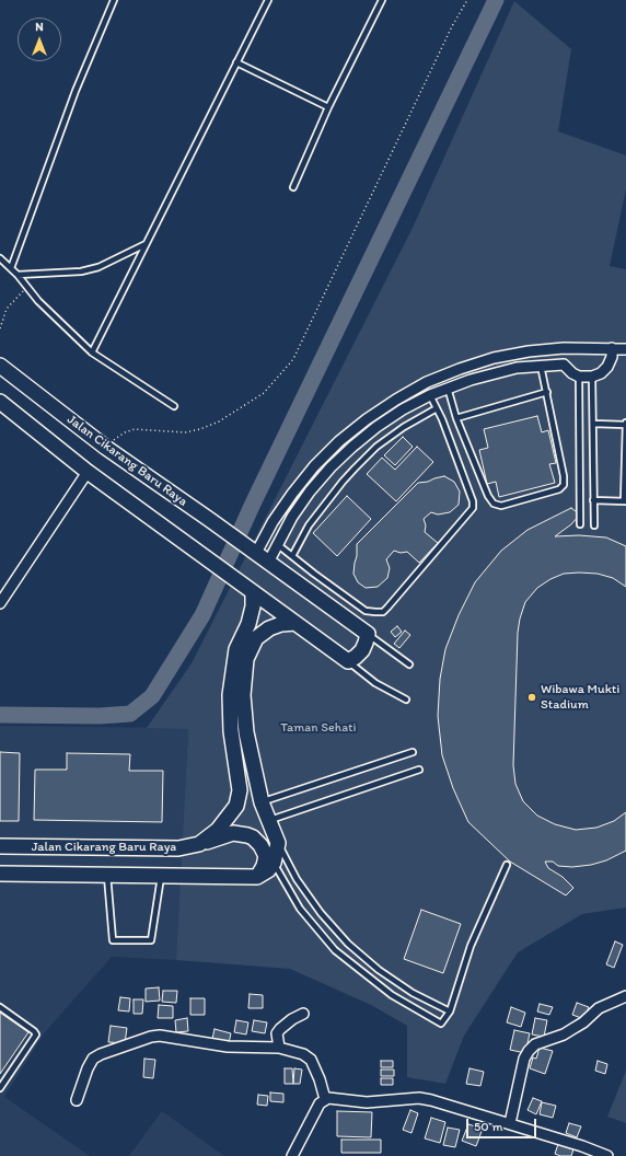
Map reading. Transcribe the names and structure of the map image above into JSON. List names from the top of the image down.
{
  "streets": {
    "main road": ["Jalan Cikarang Baru Raya"]
  },
  "parks": ["Taman Sehati"],
  "places": ["Wibawa Mukti Stadium"],
  "scale_bar": "50 m",
  "north": "top"
}
